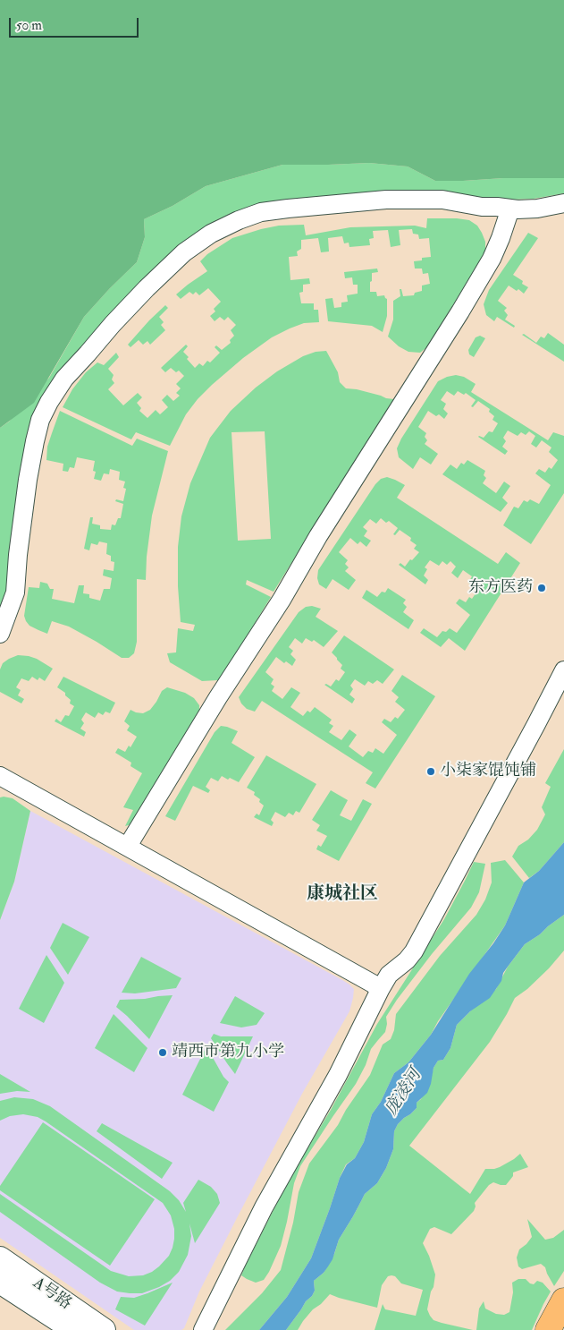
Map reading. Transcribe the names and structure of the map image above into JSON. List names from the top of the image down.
{
  "streets": {
    "street": ["A号路"]
  },
  "districts": ["康城社区"],
  "water": ["庞凌河"],
  "places": ["东方医药", "小柒家馄饨铺", "靖西市第九小学"],
  "scale_bar": "50 m"
}
